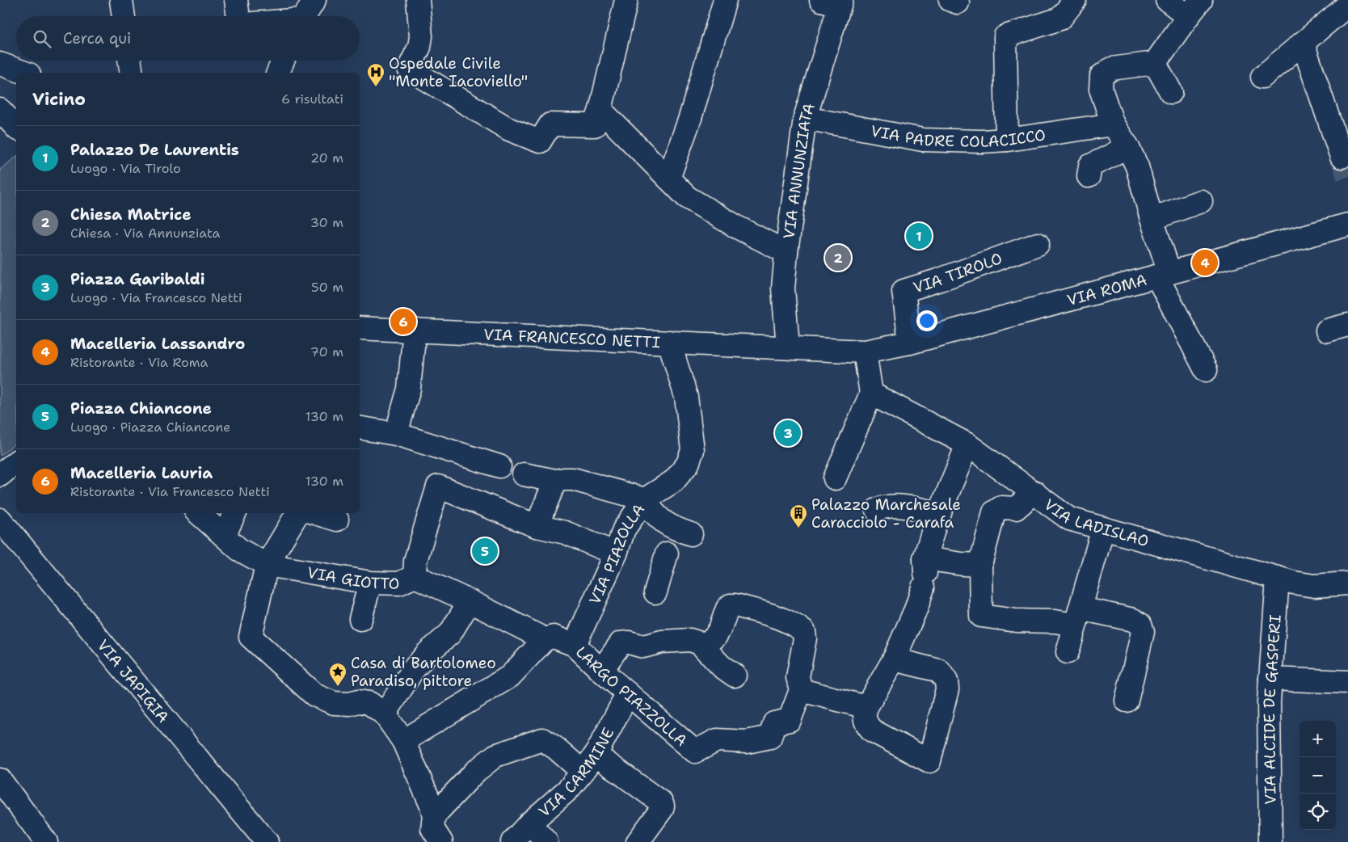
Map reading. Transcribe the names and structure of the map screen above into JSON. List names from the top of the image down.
{
  "streets": {
    "street": [
      "VIA PADRE COLACICCO",
      "VIA ANNUNZIATA",
      "VIA TIROLO",
      "VIA ROMA",
      "VIA FRANCESCO NETTI",
      "VIA LADISLAO",
      "VIA PIAZOLLA",
      "VIA GIOTTO",
      "VIA JAPIGIA",
      "LARGO PIAZZOLLA",
      "VIA ALCIDE DE GASPERI",
      "VIA CARMINE"
    ]
  },
  "crossings": [
    ["VIA PADRE COLACICCO", "VIA ANNUNZIATA"],
    ["VIA ANNUNZIATA", "VIA FRANCESCO NETTI"],
    ["VIA TIROLO", "VIA ROMA"],
    ["VIA ROMA", "VIA FRANCESCO NETTI"],
    ["VIA FRANCESCO NETTI", "VIA PIAZOLLA"],
    ["VIA LADISLAO", "VIA ALCIDE DE GASPERI"],
    ["VIA PIAZOLLA", "LARGO PIAZZOLLA"],
    ["VIA GIOTTO", "LARGO PIAZZOLLA"],
    ["LARGO PIAZZOLLA", "VIA CARMINE"]
  ],
  "places": {
    "hospital": ["Ospedale Civile \"Monte Iacoviello\""],
    "building": ["Palazzo Marchesale Caracciolo - Carafa"],
    "place": ["Casa di Bartolomeo Paradiso, pittore"]
  },
  "page": {
    "search": "Cerca qui",
    "heading": ["Vicino", "6 risultati"],
    "list": [
      {
        "mark": "1",
        "name": "Palazzo De Laurentis",
        "note": "Luogo · Via Tirolo",
        "value": "20 m"
      },
      {
        "mark": "2",
        "name": "Chiesa Matrice",
        "note": "Chiesa · Via Annunziata",
        "value": "30 m"
      },
      {
        "mark": "3",
        "name": "Piazza Garibaldi",
        "note": "Luogo · Via Francesco Netti",
        "value": "50 m"
      },
      {
        "mark": "4",
        "name": "Macelleria Lassandro",
        "note": "Ristorante · Via Roma",
        "value": "70 m"
      },
      {
        "mark": "5",
        "name": "Piazza Chiancone",
        "note": "Luogo · Piazza Chiancone",
        "value": "130 m"
      },
      {
        "mark": "6",
        "name": "Macelleria Lauria",
        "note": "Ristorante · Via Francesco Netti",
        "value": "130 m"
      }
    ],
    "pins": [
      "1",
      "2",
      "4",
      "6",
      "3",
      "5"
    ],
    "map_buttons": ["+", "−"]
  }
}
